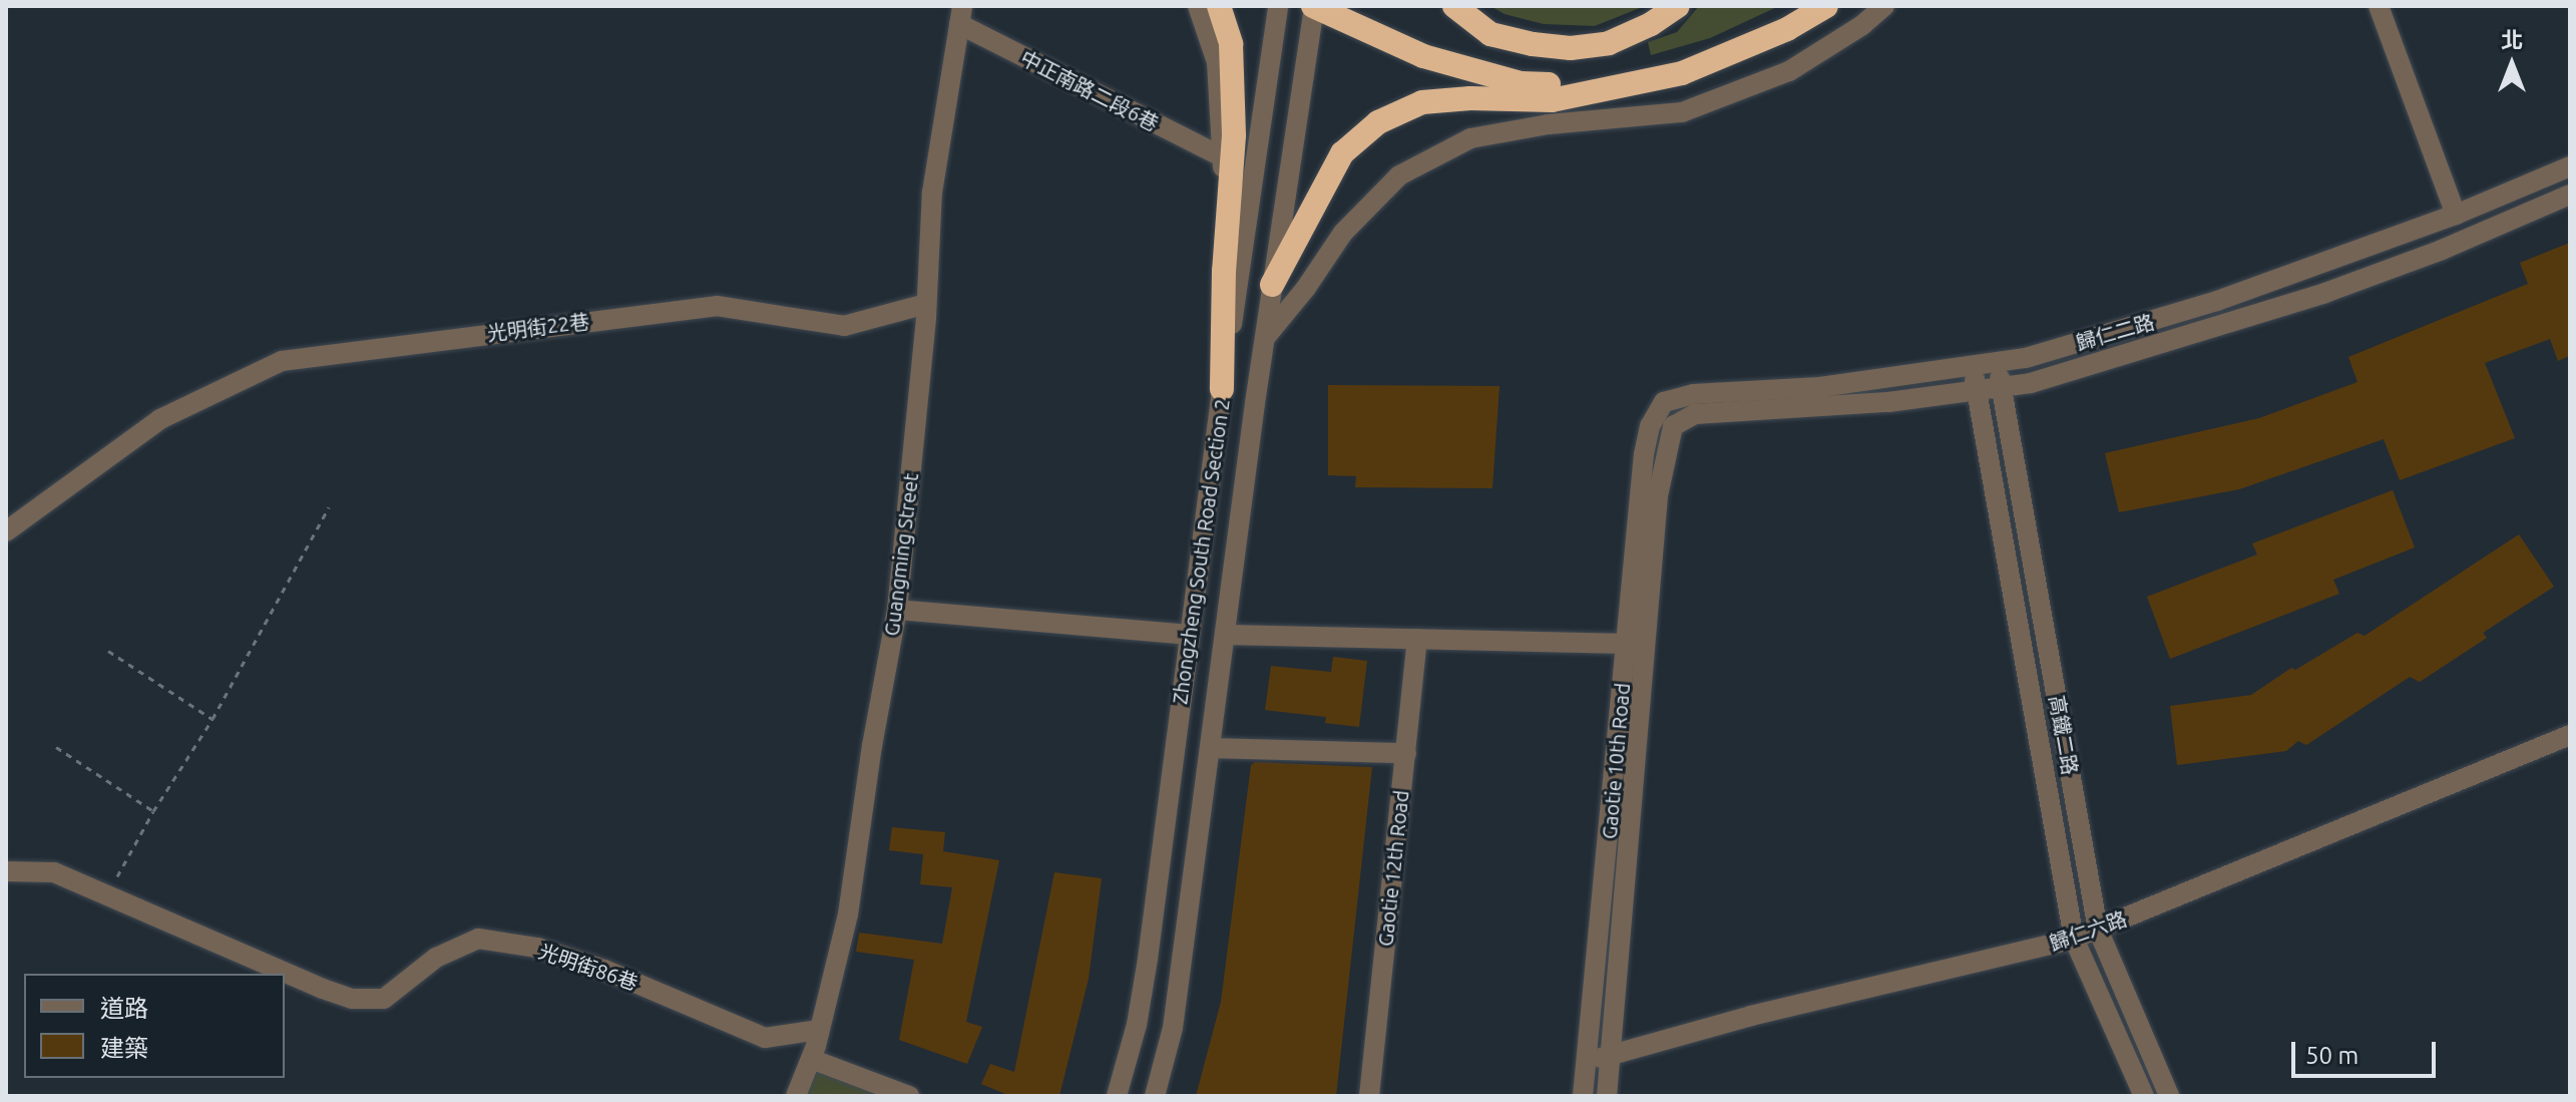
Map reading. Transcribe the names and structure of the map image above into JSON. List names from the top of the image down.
{
  "streets": {
    "street": [
      "中正南路二段6巷",
      "光明街22巷",
      "歸仁二路",
      "Zhongzheng South Road Section 2",
      "Guangming Street",
      "高鐵二路",
      "Gaotie 10th Road",
      "Gaotie 12th Road",
      "歸仁六路",
      "光明街86巷"
    ]
  },
  "crossings": [
    ["中正南路二段6巷", "Guangming Street"],
    ["光明街22巷", "Guangming Street"],
    ["歸仁二路", "高鐵二路"],
    ["歸仁二路", "Gaotie 10th Road"],
    ["Guangming Street", "光明街86巷"],
    ["高鐵二路", "歸仁六路"],
    ["Gaotie 10th Road", "歸仁六路"]
  ],
  "legend": ["道路", "建築"],
  "scale_bar": "50 m",
  "north": "top"
}
